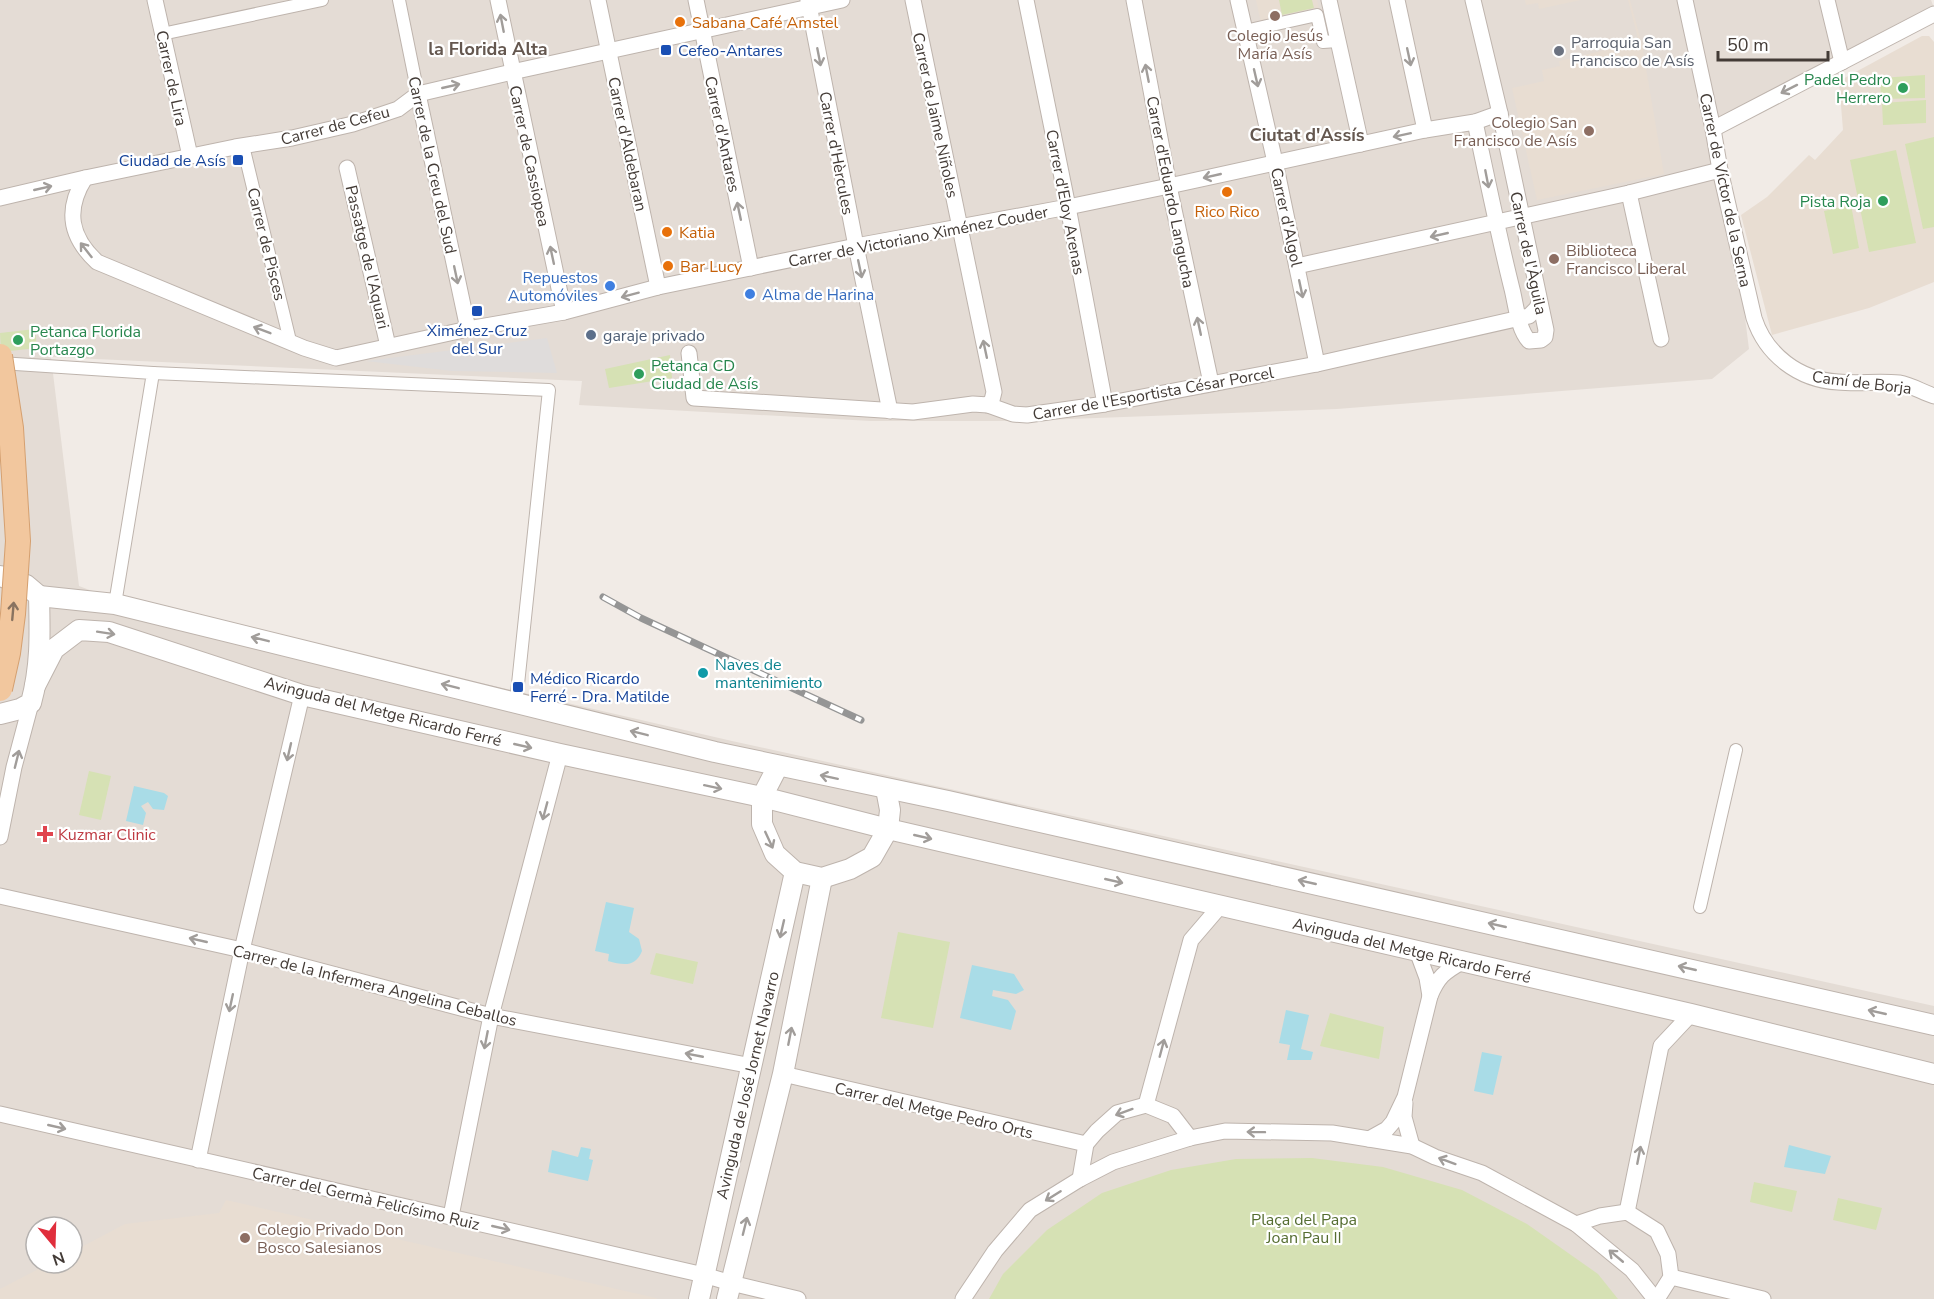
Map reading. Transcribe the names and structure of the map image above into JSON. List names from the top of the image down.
{
  "streets": {
    "street": [
      "Carrer de Lira",
      "Carrer de Jaime Niñoles",
      "Carrer de Cefeu",
      "Carrer d'Antares",
      "Carrer d'Aldebaran",
      "Carrer d'Hèrcules",
      "Carrer de Cassiopea",
      "Carrer de la Creu del Sud",
      "Carrer de Víctor de la Serna",
      "Carrer d'Eduardo Langucha",
      "Carrer d'Eloy Arenas",
      "Carrer d'Algol",
      "Carrer de Victoriano Ximénez Couder",
      "Carrer de Pisces",
      "Carrer de l'Àguila",
      "Passatge de l'Aquari",
      "Camí de Borja",
      "Carrer de l'Esportista César Porcel",
      "Avinguda del Metge Ricardo Ferré",
      "Carrer de la Infermera Angelina Ceballos",
      "Avinguda de José Jornet Navarro",
      "Carrer del Metge Pedro Orts",
      "Carrer del Germà Felicísimo Ruiz"
    ]
  },
  "crossings": [
    ["Carrer de Lira", "Carrer de Cefeu"],
    ["Carrer de Jaime Niñoles", "Carrer de Victoriano Ximénez Couder"],
    ["Carrer de Jaime Niñoles", "Carrer de l'Esportista César Porcel"],
    ["Carrer de Cefeu", "Carrer d'Antares"],
    ["Carrer de Cefeu", "Carrer d'Aldebaran"],
    ["Carrer de Cefeu", "Carrer d'Hèrcules"],
    ["Carrer de Cefeu", "Carrer de Cassiopea"],
    ["Carrer de Cefeu", "Carrer de la Creu del Sud"],
    ["Carrer de Cefeu", "Carrer de Pisces"],
    ["Carrer d'Antares", "Carrer de Victoriano Ximénez Couder"],
    ["Carrer d'Aldebaran", "Carrer de Victoriano Ximénez Couder"],
    ["Carrer d'Hèrcules", "Carrer de Victoriano Ximénez Couder"],
    ["Carrer d'Hèrcules", "Carrer de l'Esportista César Porcel"],
    ["Carrer de Cassiopea", "Carrer de Victoriano Ximénez Couder"],
    ["Carrer de la Creu del Sud", "Carrer de Victoriano Ximénez Couder"],
    ["Carrer de Víctor de la Serna", "Camí de Borja"],
    ["Carrer d'Eduardo Langucha", "Carrer de Victoriano Ximénez Couder"],
    ["Carrer d'Eduardo Langucha", "Carrer de l'Esportista César Porcel"],
    ["Carrer d'Eloy Arenas", "Carrer de Victoriano Ximénez Couder"],
    ["Carrer d'Eloy Arenas", "Carrer de l'Esportista César Porcel"],
    ["Carrer d'Algol", "Carrer de Victoriano Ximénez Couder"],
    ["Carrer d'Algol", "Carrer de l'Esportista César Porcel"],
    ["Carrer de Victoriano Ximénez Couder", "Carrer de Pisces"],
    ["Carrer de Victoriano Ximénez Couder", "Carrer de l'Àguila"],
    ["Carrer de Victoriano Ximénez Couder", "Passatge de l'Aquari"],
    ["Carrer de l'Àguila", "Carrer de l'Esportista César Porcel"],
    ["Carrer de la Infermera Angelina Ceballos", "Avinguda de José Jornet Navarro"],
    ["Avinguda de José Jornet Navarro", "Carrer del Metge Pedro Orts"],
    ["Avinguda de José Jornet Navarro", "Carrer del Germà Felicísimo Ruiz"]
  ],
  "one_way": [
    "Carrer de Jaime Niñoles",
    "Carrer d'Antares",
    "Carrer d'Hèrcules",
    "Carrer de Cassiopea",
    "Carrer de la Creu del Sud",
    "Carrer d'Eduardo Langucha",
    "Carrer de la Infermera Angelina Ceballos",
    "Carrer del Germà Felicísimo Ruiz"
  ],
  "districts": ["la Florida Alta", "Ciutat d'Assís"],
  "parks": ["Plaça del Papa Joan Pau II"],
  "places": {
    "other": [
      "Colegio Jesús María Asís",
      "Sabana Café Amstel",
      "Parroquia San Francisco de Asís",
      "Padel Pedro Herrero",
      "Colegio San Francisco de Asís",
      "Rico Rico",
      "Pista Roja",
      "Katia",
      "Biblioteca Francisco Liberal",
      "Bar Lucy",
      "Repuestos Automóviles",
      "Alma de Harina",
      "garaje privado",
      "Petanca Florida Portazgo",
      "Petanca CD Ciudad de Asís",
      "Naves de mantenimiento",
      "Colegio Privado Don Bosco Salesianos"
    ],
    "transit": [
      "Cefeo-Antares",
      "Ciudad de Asís",
      "Ximénez-Cruz del Sur",
      "Médico Ricardo Ferré - Dra. Matilde"
    ],
    "health": ["Kuzmar Clinic"]
  },
  "scale_bar": "50 m",
  "north": "bottom"
}
